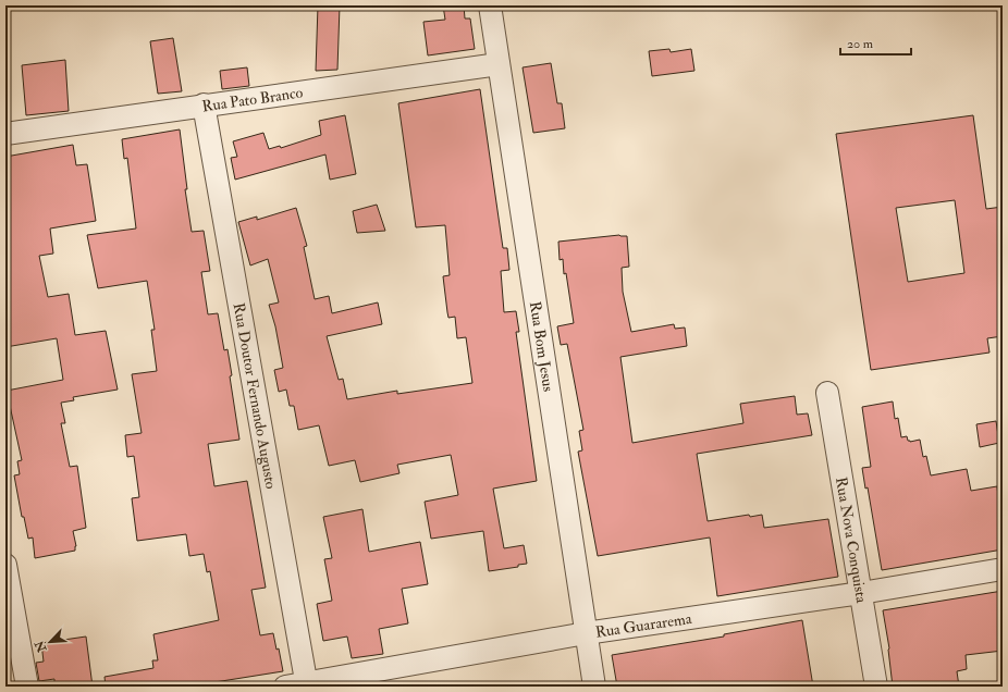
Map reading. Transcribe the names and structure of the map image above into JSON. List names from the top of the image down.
{
  "streets": {
    "street": [
      "Rua Pato Branco",
      "Rua Bom Jesus",
      "Rua Doutor Fernando Augusto",
      "Rua Nova Conquista",
      "Rua Guararema"
    ]
  },
  "crossings": [
    ["Rua Pato Branco", "Rua Bom Jesus"],
    ["Rua Pato Branco", "Rua Doutor Fernando Augusto"],
    ["Rua Bom Jesus", "Rua Guararema"],
    ["Rua Doutor Fernando Augusto", "Rua Guararema"],
    ["Rua Nova Conquista", "Rua Guararema"]
  ],
  "scale_bar": "20 m",
  "north": "bottom left"
}
